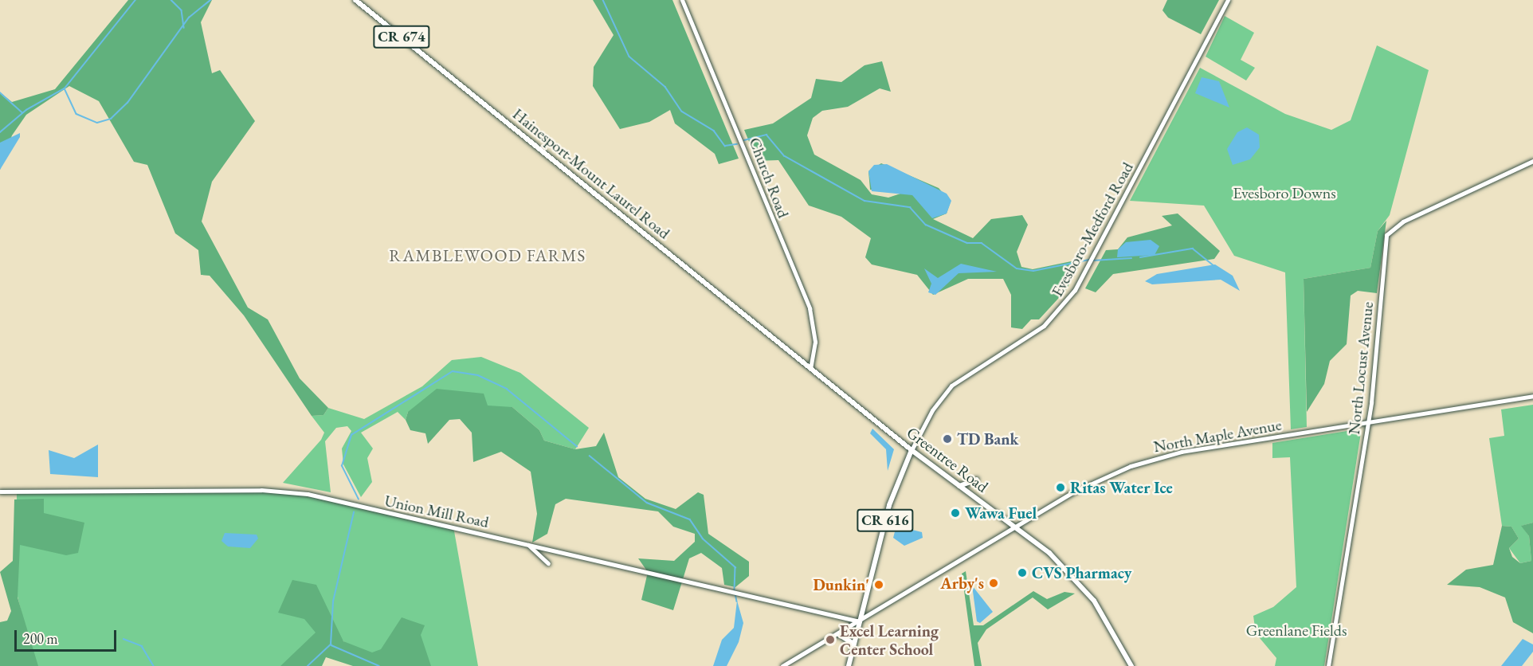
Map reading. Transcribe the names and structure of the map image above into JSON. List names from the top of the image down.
{
  "streets": {
    "main road": [
      "CR 674",
      "Hainesport-Mount Laurel Road",
      "Greentree Road",
      "CR 616"
    ],
    "street": [
      "Church Road",
      "Evesboro-Medford Road",
      "North Locust Avenue",
      "North Maple Avenue",
      "Union Mill Road"
    ]
  },
  "crossings": [
    ["Hainesport-Mount Laurel Road", "Church Road"],
    ["Hainesport-Mount Laurel Road", "Greentree Road"],
    ["Church Road", "Greentree Road"],
    ["Evesboro-Medford Road", "Greentree Road"],
    ["Evesboro-Medford Road", "CR 616"],
    ["North Locust Avenue", "North Maple Avenue"],
    ["North Maple Avenue", "Greentree Road"],
    ["North Maple Avenue", "Union Mill Road"],
    ["North Maple Avenue", "CR 616"],
    ["Greentree Road", "CR 616"],
    ["Union Mill Road", "CR 616"]
  ],
  "districts": ["RAMBLEWOOD FARMS"],
  "parks": ["Evesboro Downs", "Greenlane Fields"],
  "places": [
    "TD Bank",
    "Ritas Water Ice",
    "Wawa Fuel",
    "CVS Pharmacy",
    "Arby's",
    "Dunkin'",
    "Excel Learning Center School"
  ],
  "scale_bar": "200 m"
}
